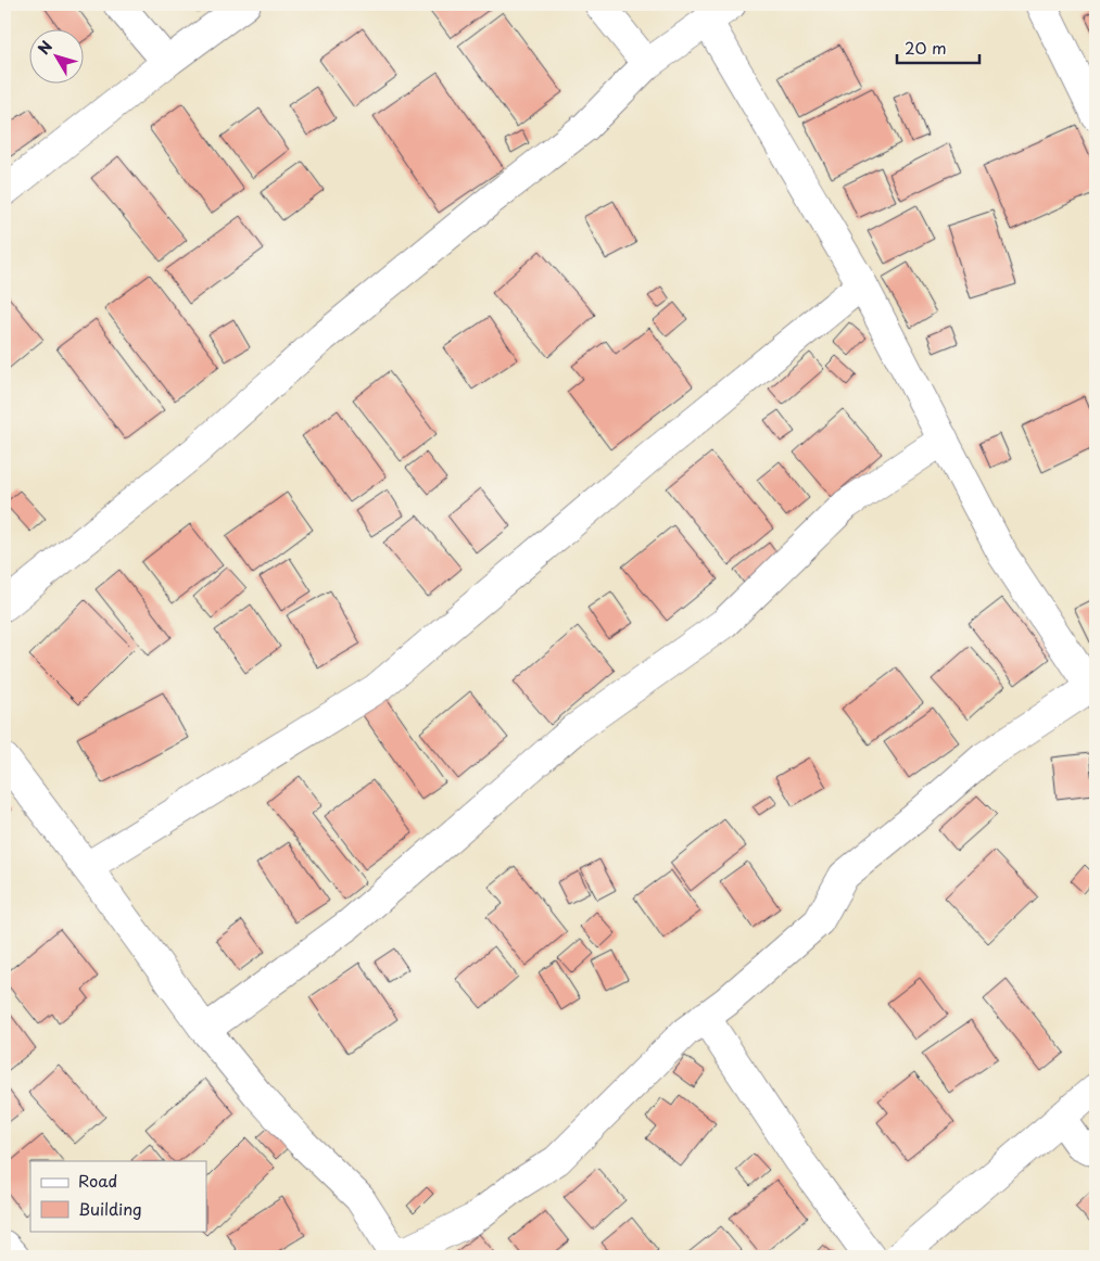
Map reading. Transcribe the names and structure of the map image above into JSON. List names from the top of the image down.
{
  "legend": ["Road", "Building"],
  "scale_bar": "20 m",
  "north": "top left"
}
